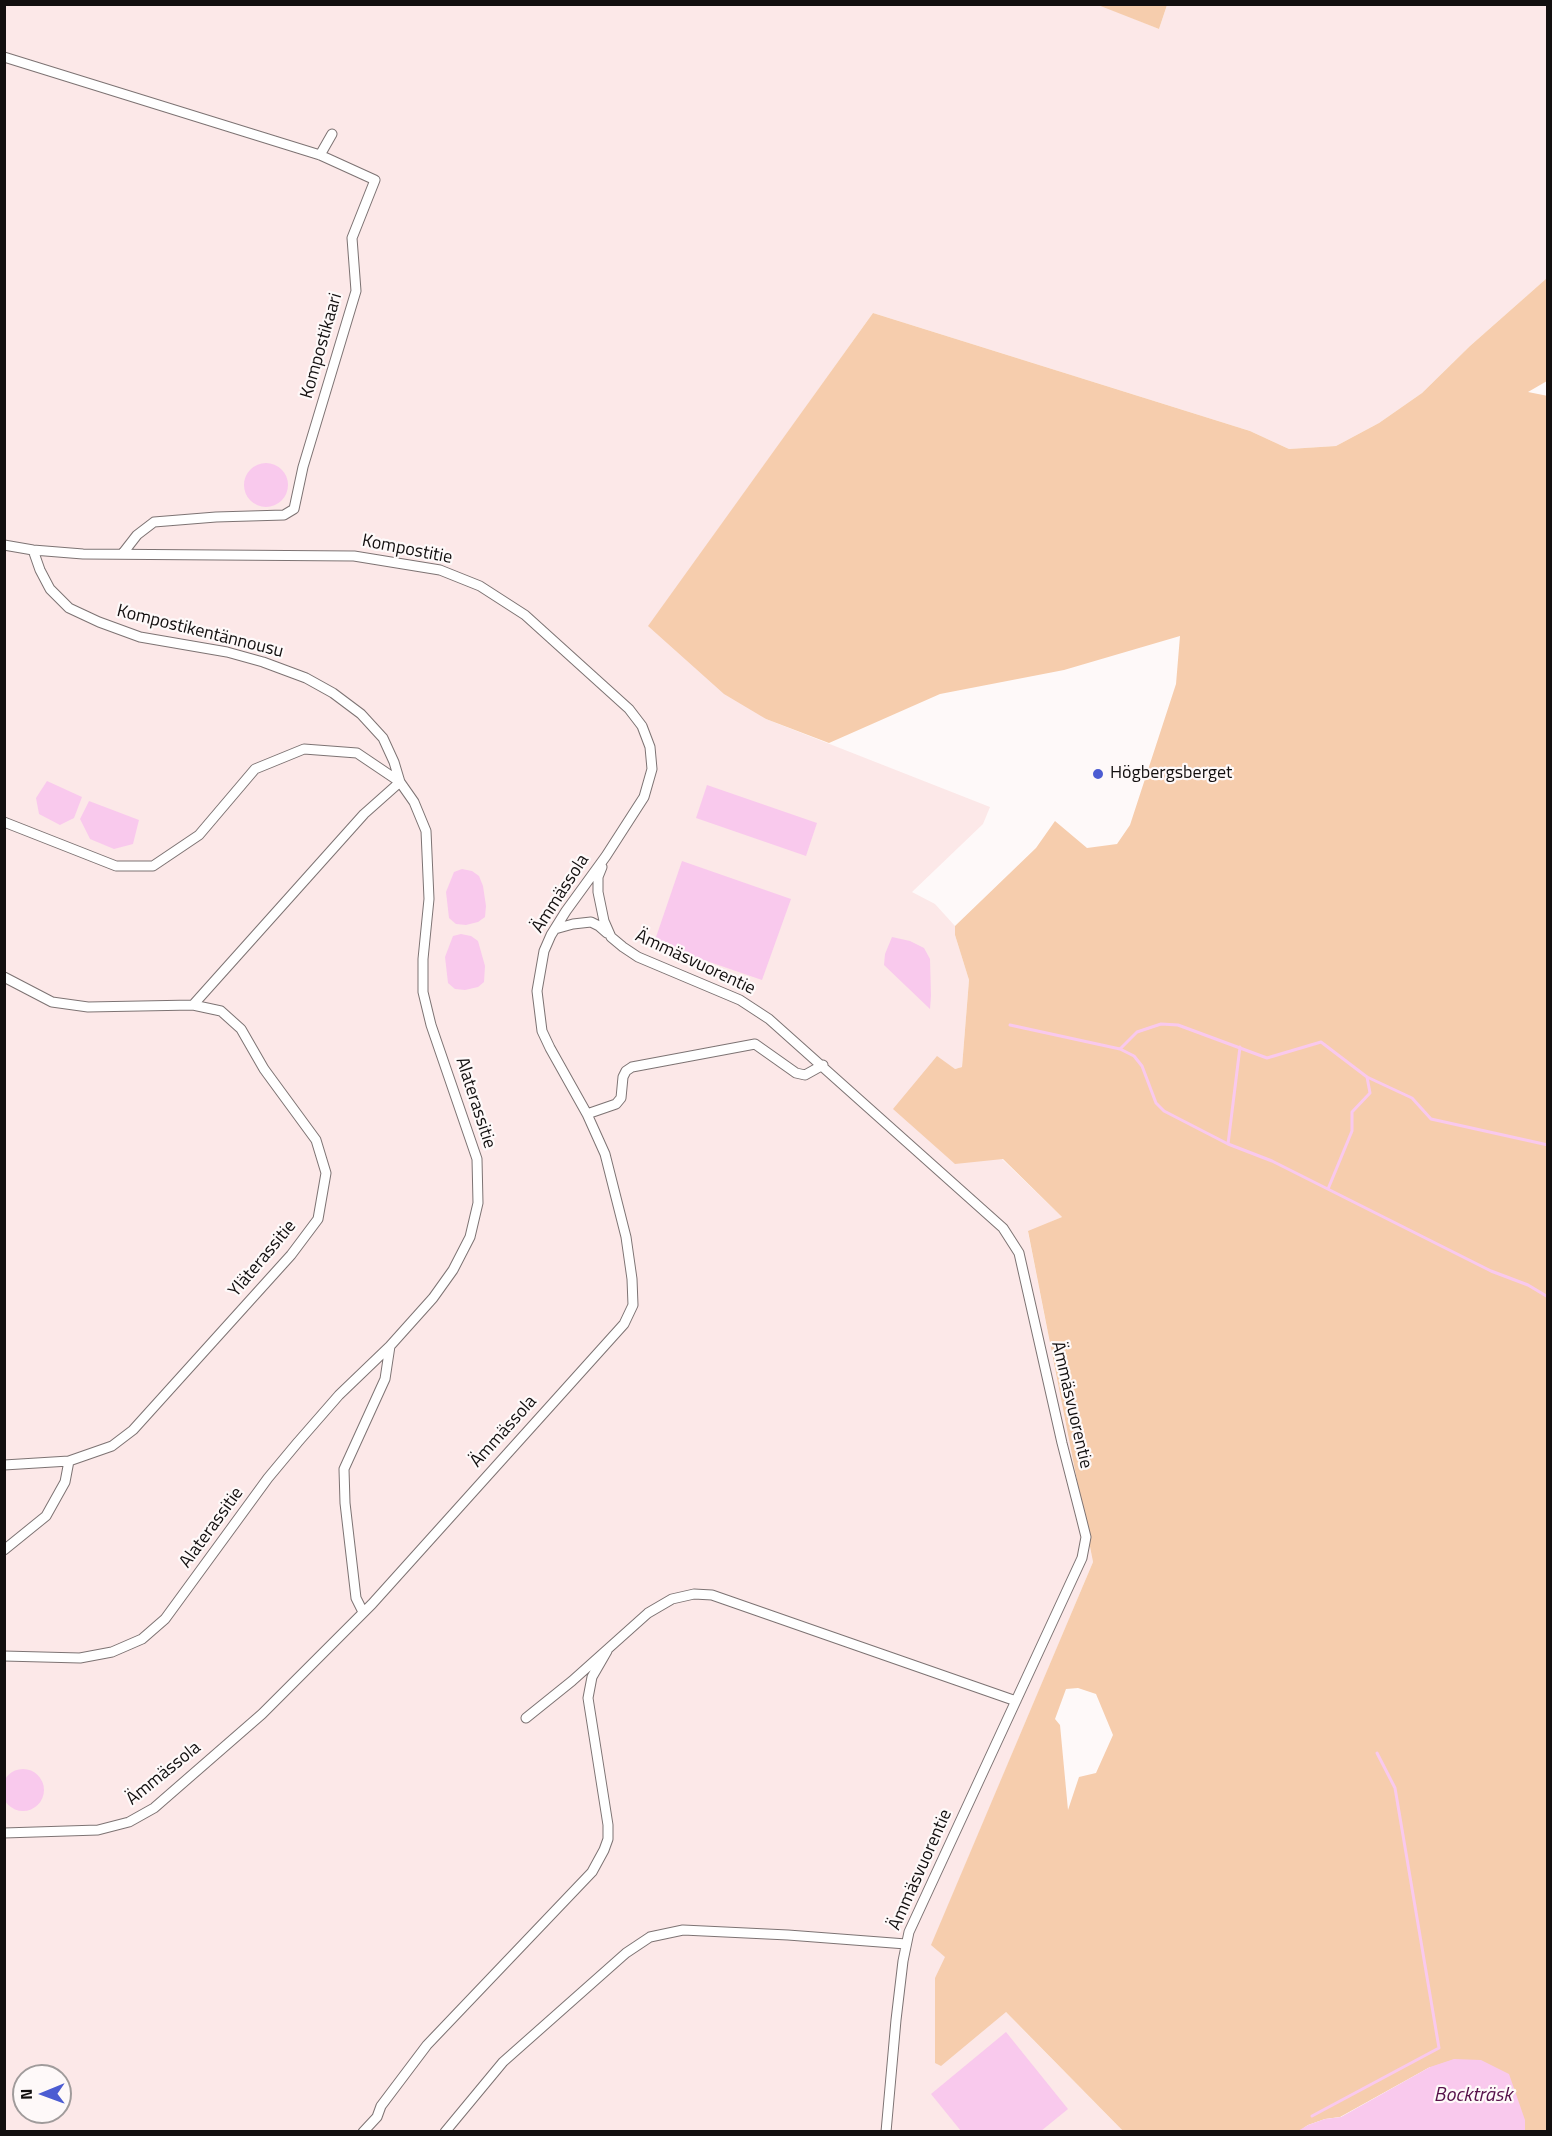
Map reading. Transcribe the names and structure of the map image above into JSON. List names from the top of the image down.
{
  "streets": {
    "street": [
      "Kompostikaari",
      "Kompostitie",
      "Kompostikentännousu",
      "Ämmässola",
      "Ämmäsvuorentie",
      "Alaterassitie",
      "Yläterassitie"
    ]
  },
  "crossings": [
    ["Kompostikaari", "Kompostitie"],
    ["Kompostitie", "Kompostikentännousu"],
    ["Kompostitie", "Ämmässola"],
    ["Kompostitie", "Ämmäsvuorentie"],
    ["Kompostikentännousu", "Alaterassitie"],
    ["Ämmässola", "Ämmäsvuorentie"]
  ],
  "water": ["Bockträsk"],
  "places": ["Högbergsberget"],
  "north": "left"
}
